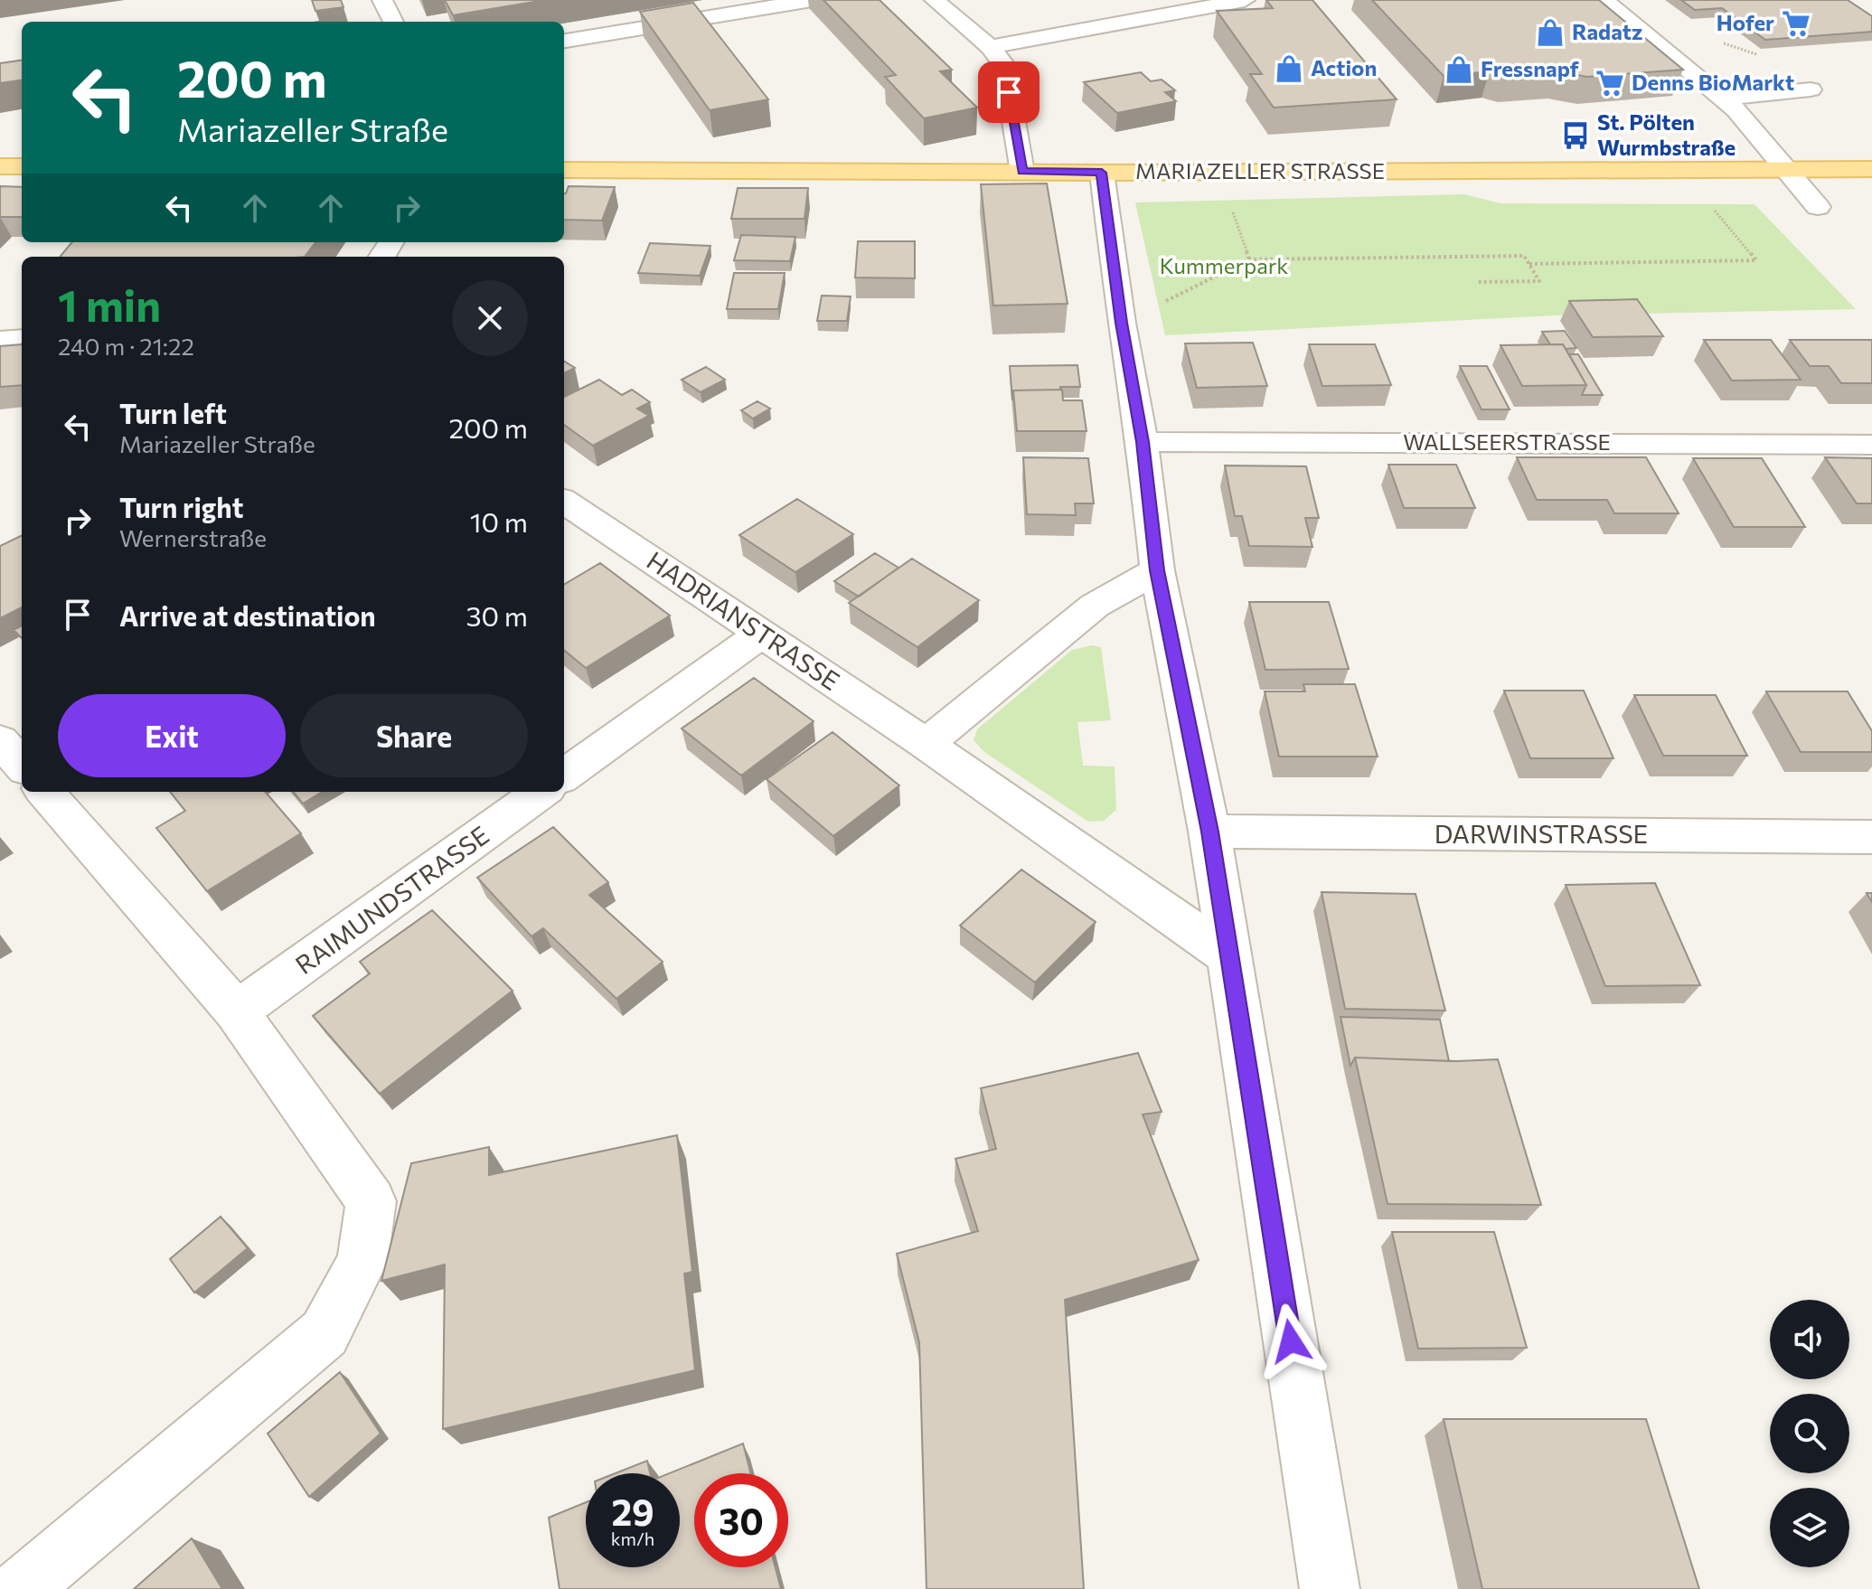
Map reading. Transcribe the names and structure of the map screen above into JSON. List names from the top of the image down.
{
  "streets": {
    "main road": ["MARIAZELLER STRASSE"],
    "street": [
      "WALLSEERSTRASSE",
      "HADRIANSTRASSE",
      "DARWINSTRASSE",
      "RAIMUNDSTRASSE"
    ]
  },
  "parks": ["Kummerpark"],
  "places": {
    "supermarket": ["Hofer", "Denns BioMarkt"],
    "shop": ["Radatz", "Action", "Fressnapf"],
    "bus stop": ["St. Pölten Wurmbstraße"]
  },
  "page": {
    "turn": ["200 m", "Mariazeller Straße"],
    "heading": ["1 min", "240 m · 21:22"],
    "list": [
      {
        "name": "Turn left",
        "note": "Mariazeller Straße",
        "value": "200 m"
      },
      {
        "name": "Turn right",
        "note": "Wernerstraße",
        "value": "10 m"
      },
      {
        "name": "Arrive at destination",
        "value": "30 m"
      }
    ],
    "buttons": ["Exit", "Share"],
    "speed": "29 km/h",
    "limit": "30"
  }
}
